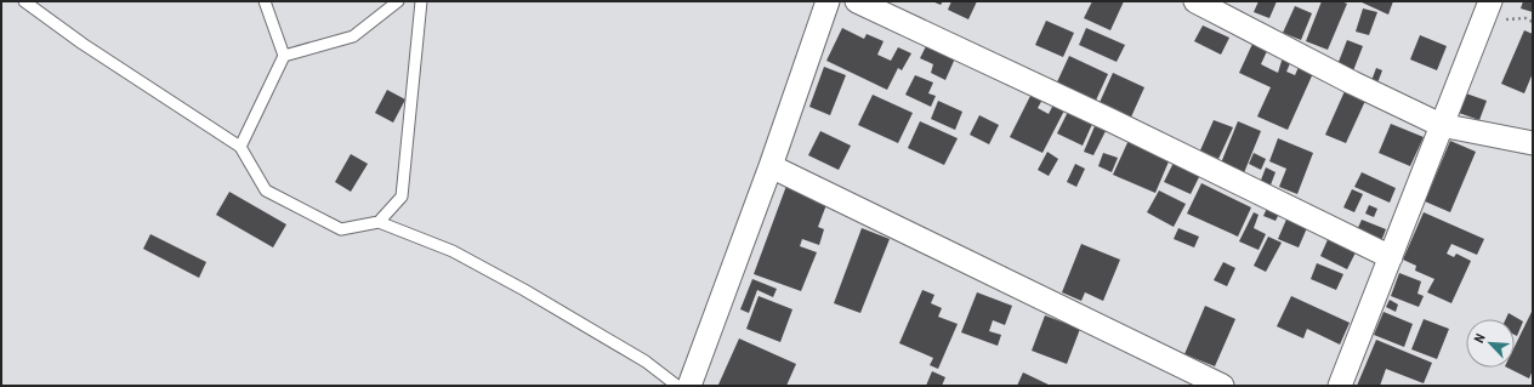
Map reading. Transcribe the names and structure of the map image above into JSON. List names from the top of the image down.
{
  "north": "top left"
}
